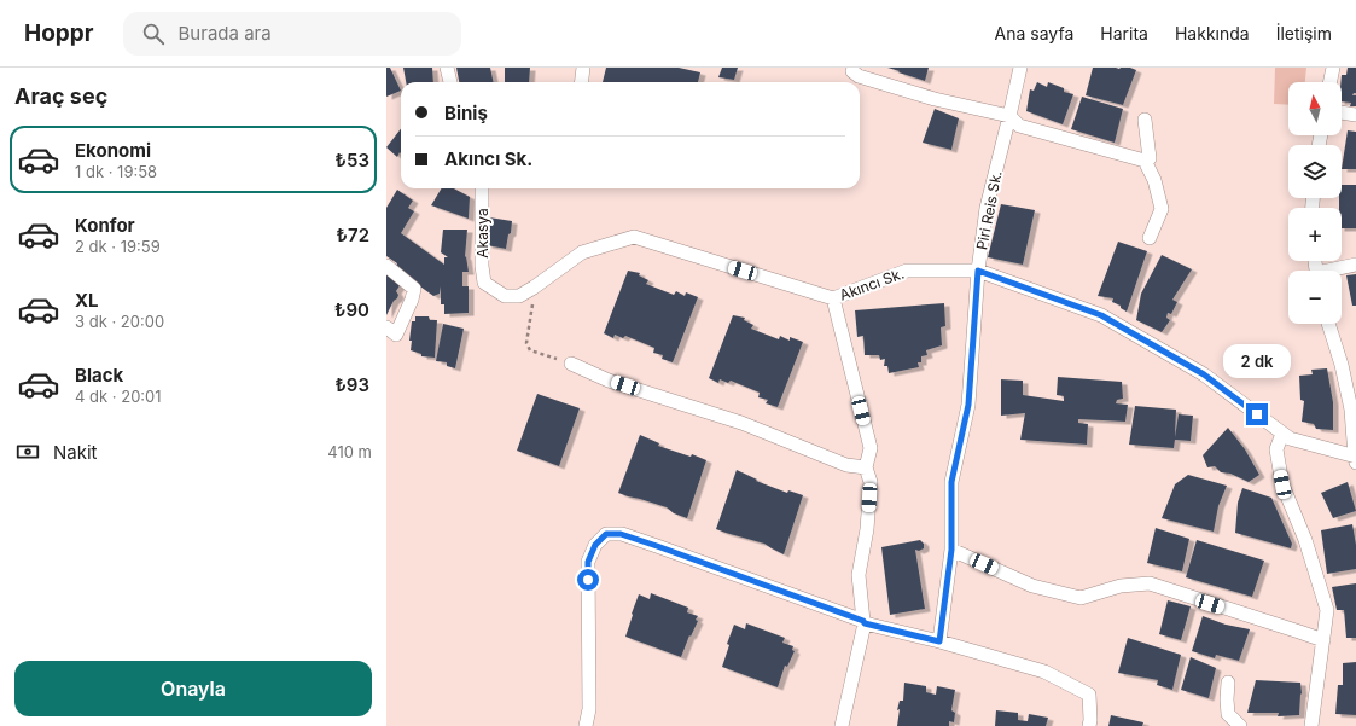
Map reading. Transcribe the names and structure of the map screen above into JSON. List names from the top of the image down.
{
  "streets": {
    "street": ["Piri Reis Sk.", "Akasya", "Akıncı Sk."]
  },
  "crossings": [
    ["Piri Reis Sk.", "Akıncı Sk."],
    ["Akasya", "Akıncı Sk."]
  ],
  "north": "top",
  "page": {
    "header": "Hoppr",
    "search": "Burada ara",
    "nav": [
      "Ana sayfa",
      "Harita",
      "Hakkında",
      "İletişim"
    ],
    "heading": "Araç seç",
    "map_buttons": ["+", "−"],
    "banner": ["Biniş", "Akıncı Sk."],
    "list": [
      {
        "name": "Ekonomi",
        "note": "1 dk · 19:58",
        "value": "₺53"
      },
      {
        "name": "Konfor",
        "note": "2 dk · 19:59",
        "value": "₺72"
      },
      {
        "name": "XL",
        "note": "3 dk · 20:00",
        "value": "₺90"
      },
      {
        "name": "Black",
        "note": "4 dk · 20:01",
        "value": "₺93"
      }
    ],
    "bubble": "2 dk",
    "pay": ["Nakit", "410 m"],
    "buttons": "Onayla"
  }
}
